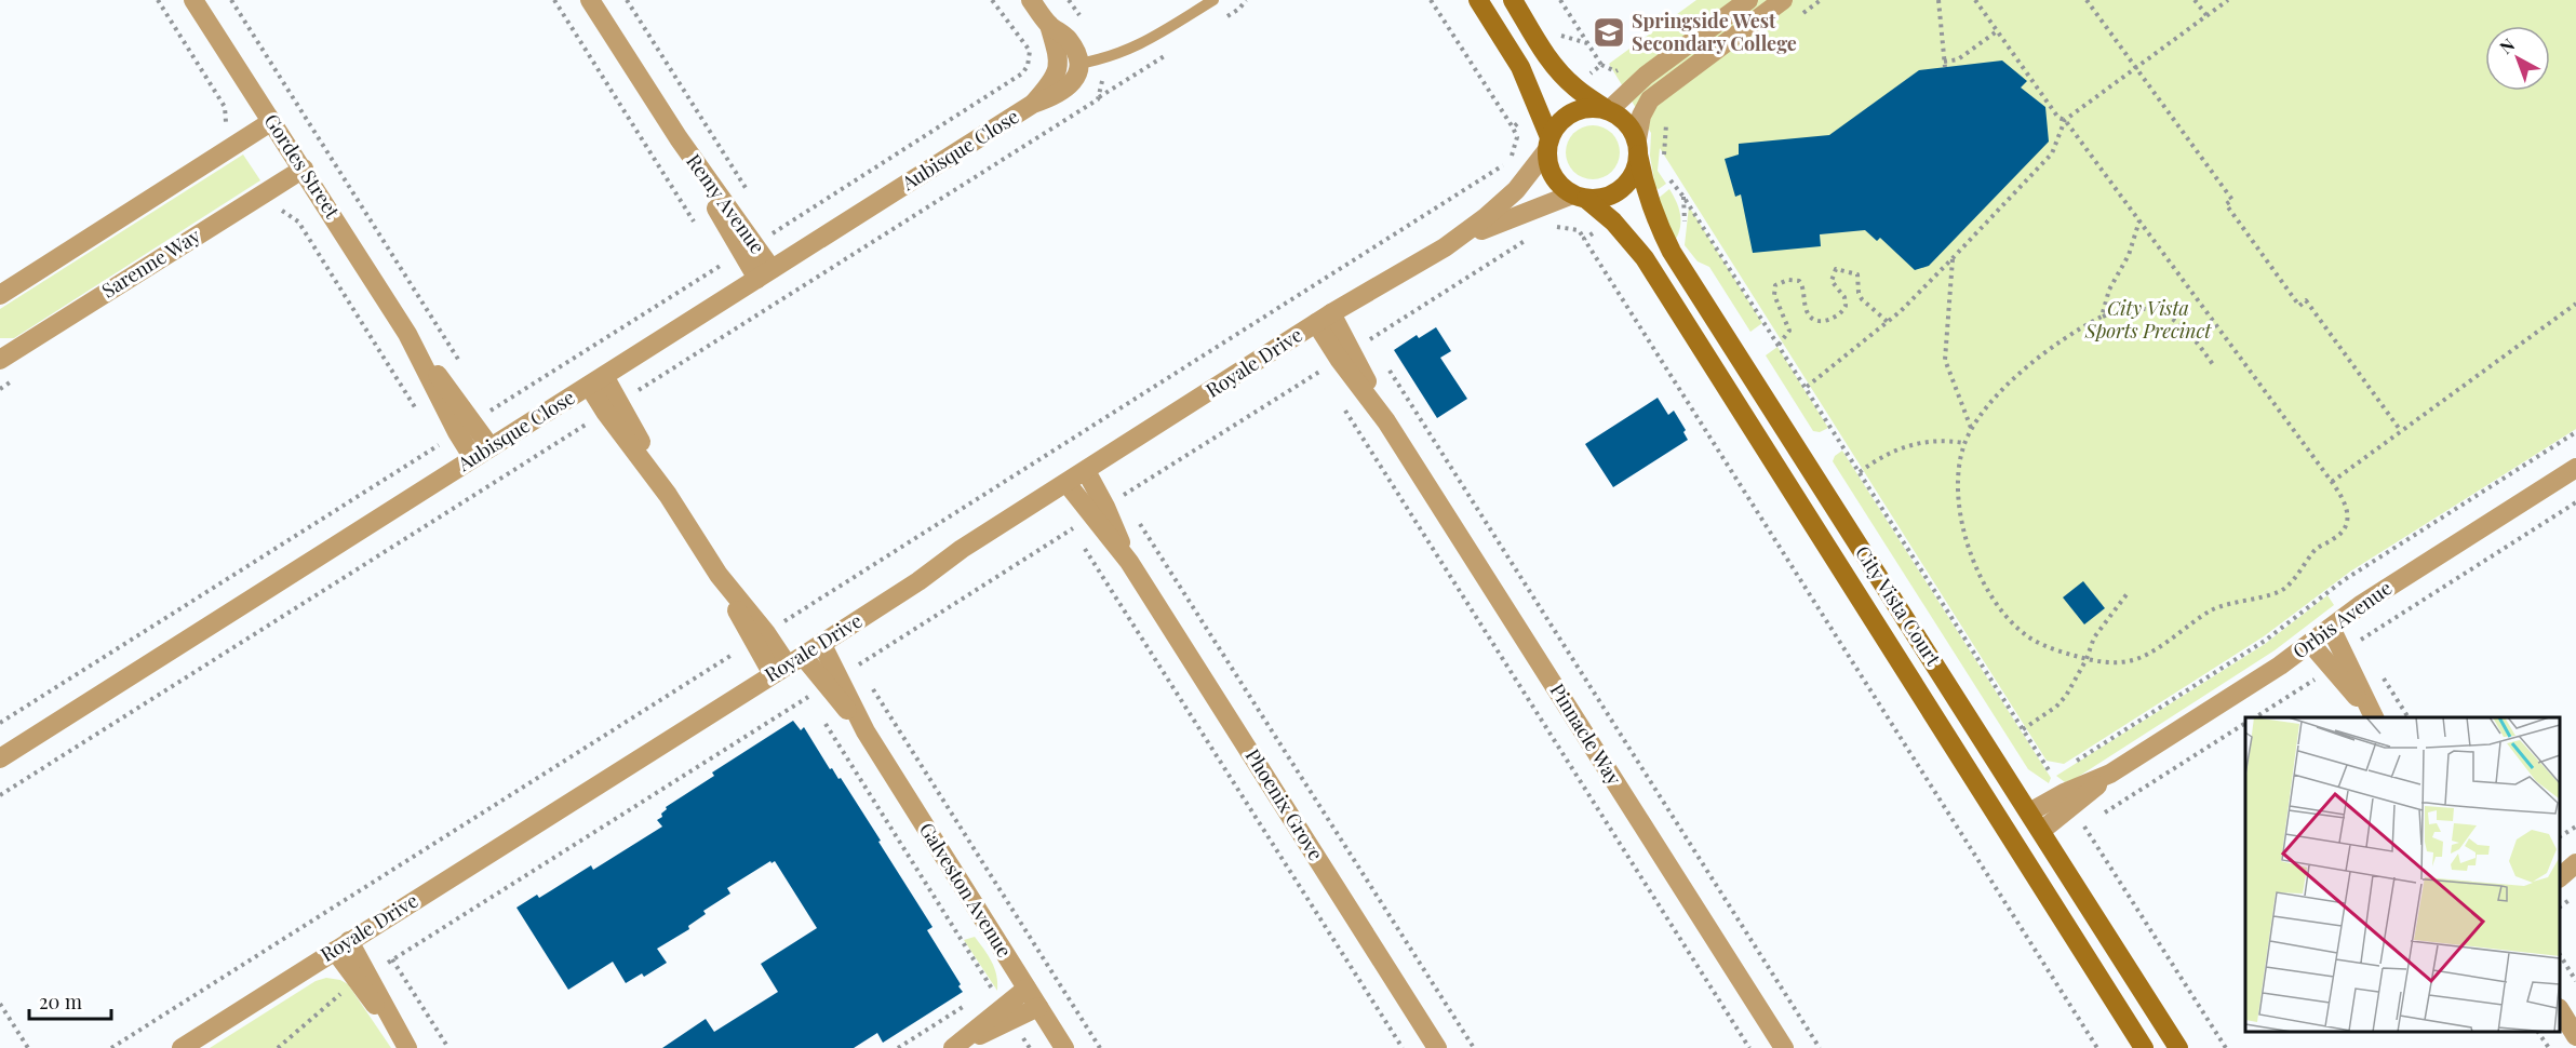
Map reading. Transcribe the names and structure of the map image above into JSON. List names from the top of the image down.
{
  "streets": {
    "street": [
      "Aubisque Close",
      "Gordes Street",
      "Remy Avenue",
      "Sarenne Way",
      "Royale Drive",
      "City Vista Court",
      "Orbis Avenue",
      "Pinnacle Way",
      "Phoenix Grove",
      "Galveston Avenue"
    ]
  },
  "crossings": [
    ["Aubisque Close", "Gordes Street"],
    ["Aubisque Close", "Remy Avenue"],
    ["Aubisque Close", "Galveston Avenue"],
    ["Gordes Street", "Sarenne Way"],
    ["Royale Drive", "Pinnacle Way"],
    ["Royale Drive", "Phoenix Grove"],
    ["Royale Drive", "Galveston Avenue"],
    ["City Vista Court", "Orbis Avenue"]
  ],
  "parks": ["City Vista Sports Precinct"],
  "places": {
    "school or university": ["Springside West Secondary College"]
  },
  "scale_bar": "20 m",
  "north": "top left"
}
